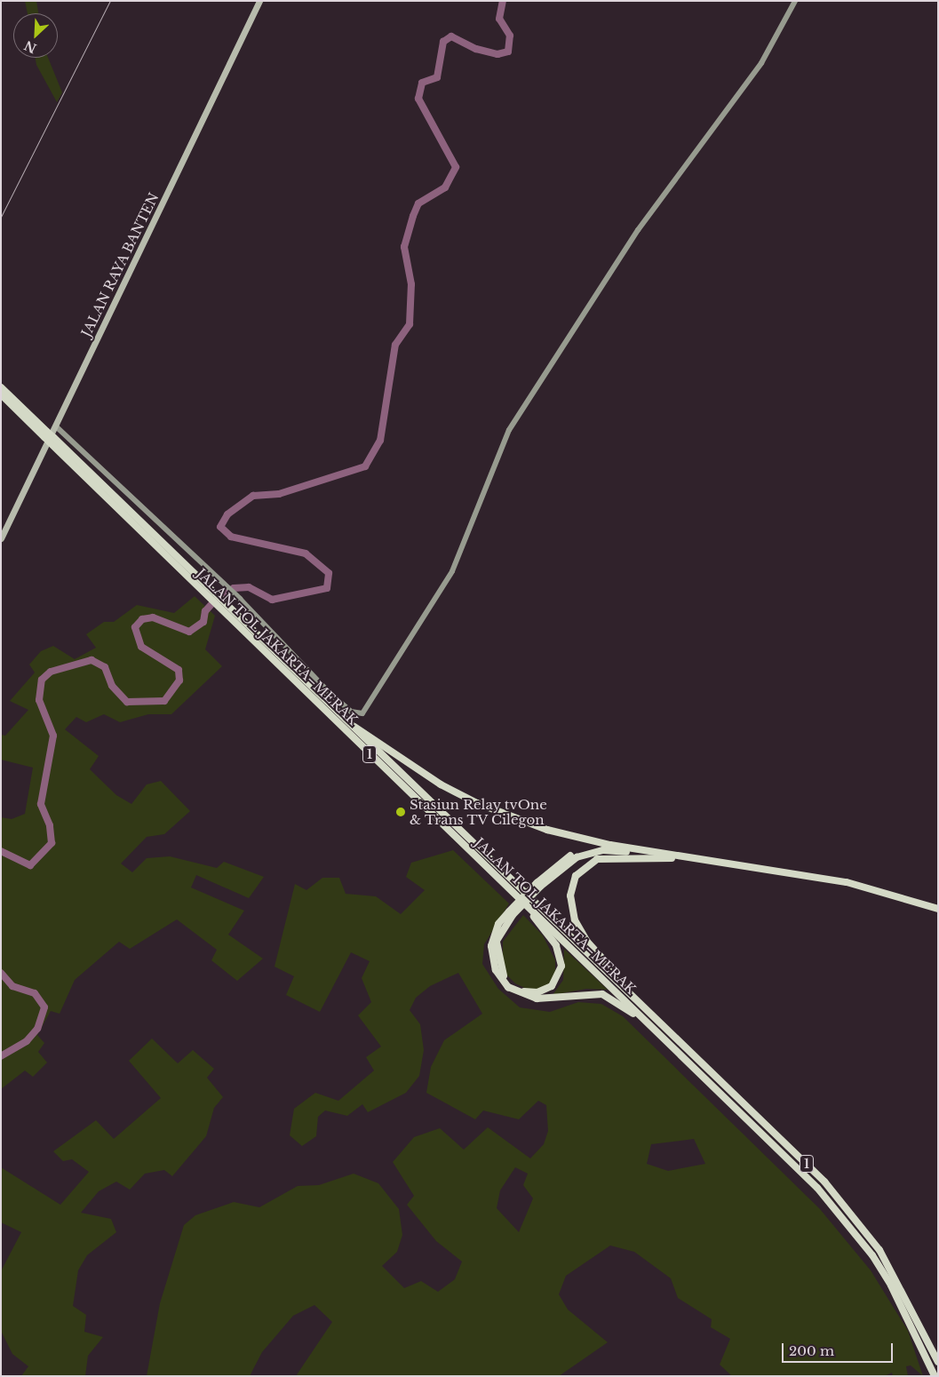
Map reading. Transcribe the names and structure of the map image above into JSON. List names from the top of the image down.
{
  "streets": {
    "highway": ["JALAN TOL JAKARTA–MERAK", "1"],
    "main road": ["JALAN RAYA BANTEN"]
  },
  "places": ["Stasiun Relay tvOne & Trans TV Cilegon"],
  "scale_bar": "200 m",
  "north": "bottom left"
}
